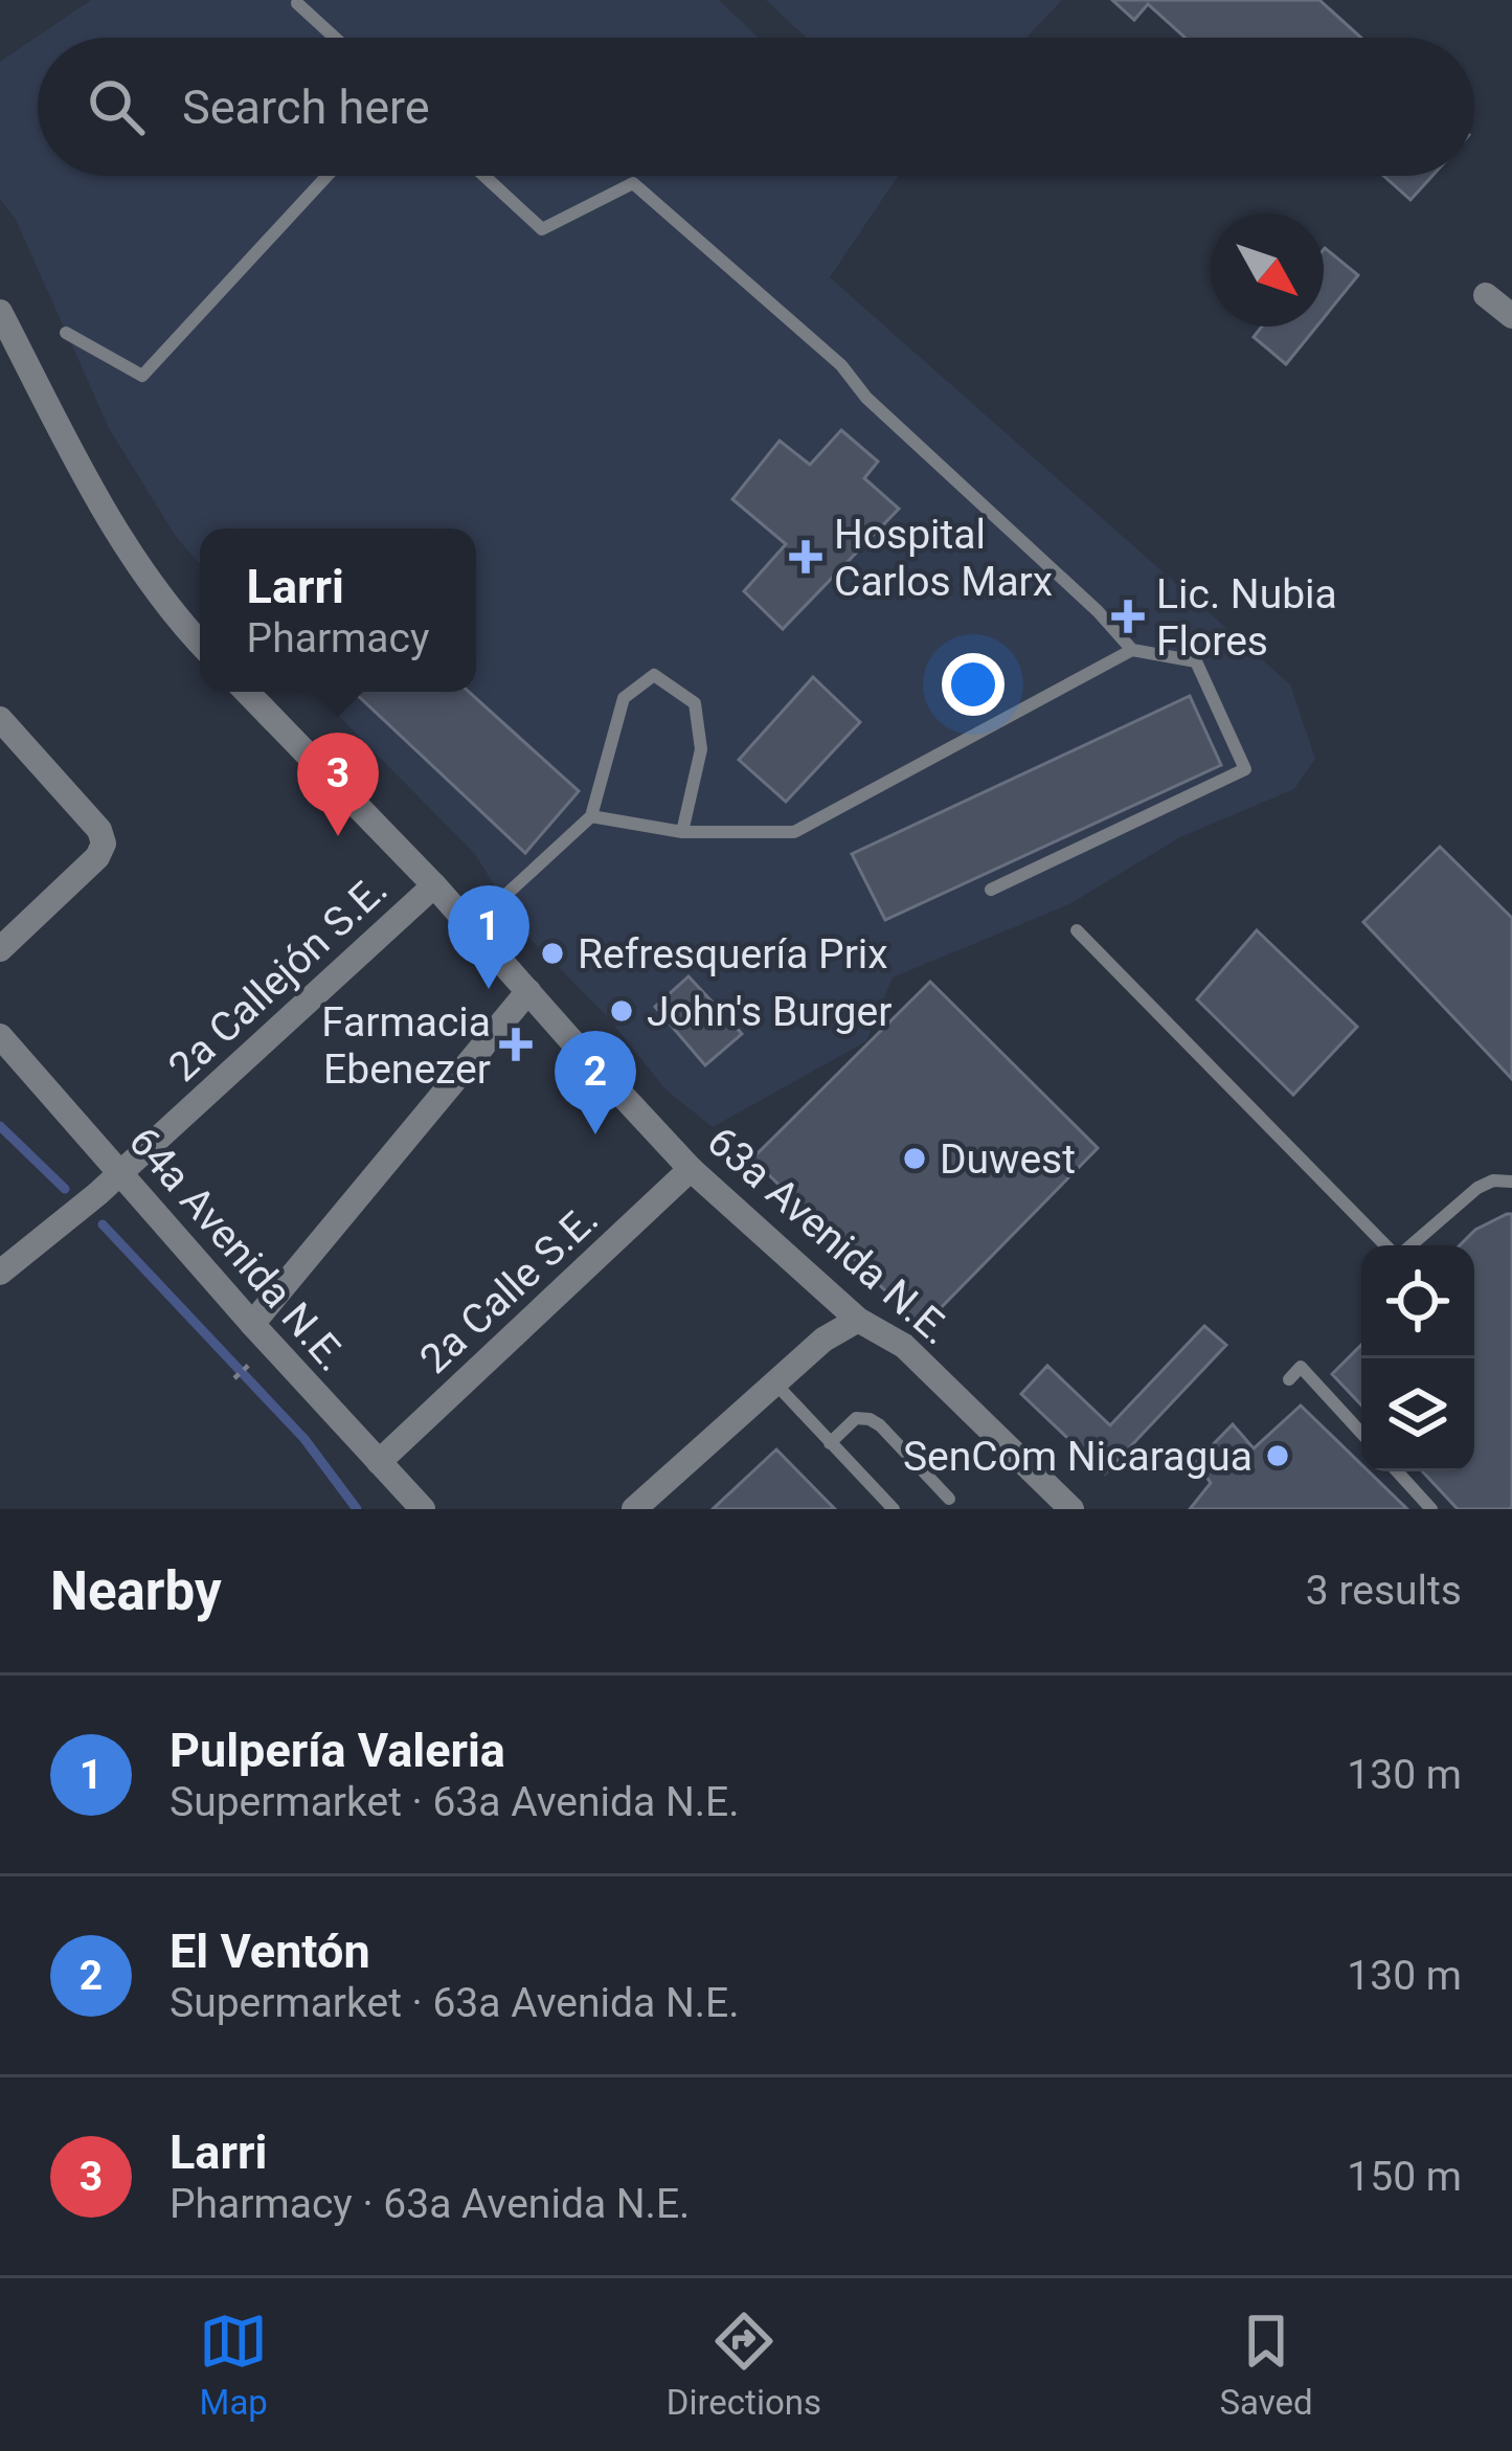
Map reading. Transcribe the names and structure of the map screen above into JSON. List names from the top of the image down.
{
  "streets": {
    "street": [
      "2a Callejón S.E.",
      "63a Avenida N.E.",
      "64a Avenida N.E.",
      "2a Calle S.E."
    ]
  },
  "crossings": [
    ["2a Callejón S.E.", "63a Avenida N.E."],
    ["2a Callejón S.E.", "64a Avenida N.E."],
    ["63a Avenida N.E.", "2a Calle S.E."],
    ["64a Avenida N.E.", "2a Calle S.E."]
  ],
  "places": {
    "health": ["Hospital Carlos Marx", "Lic. Nubia Flores", "Farmacia Ebenezer"],
    "other": [
      "Refresquería Prix",
      "John's Burger",
      "Duwest",
      "SenCom Nicaragua"
    ]
  },
  "north": "bottom right",
  "page": {
    "search": "Search here",
    "popup": ["Larri", "Pharmacy"],
    "pins": ["3", "1", "2"],
    "heading": ["Nearby", "3 results"],
    "list": [
      {
        "mark": "1",
        "name": "Pulpería Valeria",
        "note": "Supermarket · 63a Avenida N.E.",
        "value": "130 m"
      },
      {
        "mark": "2",
        "name": "El Ventón",
        "note": "Supermarket · 63a Avenida N.E.",
        "value": "130 m"
      },
      {
        "mark": "3",
        "name": "Larri",
        "note": "Pharmacy · 63a Avenida N.E.",
        "value": "150 m"
      }
    ],
    "nav": ["Map", "Directions", "Saved"]
  }
}
